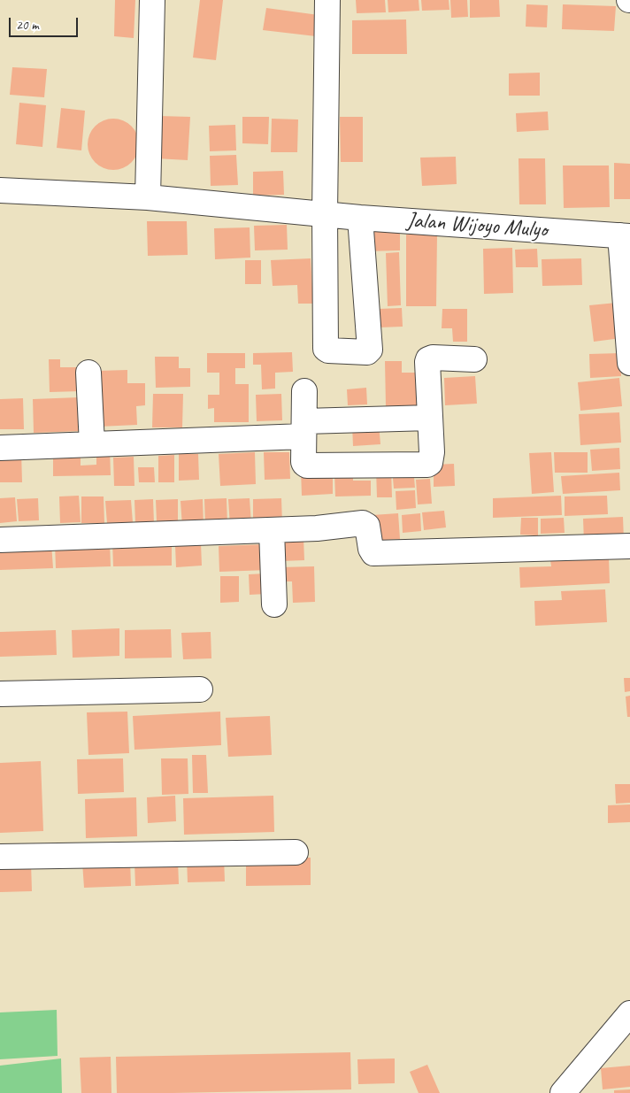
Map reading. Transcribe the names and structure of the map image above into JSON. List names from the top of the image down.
{
  "streets": {
    "street": ["Jalan Wijoyo Mulyo"]
  },
  "scale_bar": "20 m"
}
